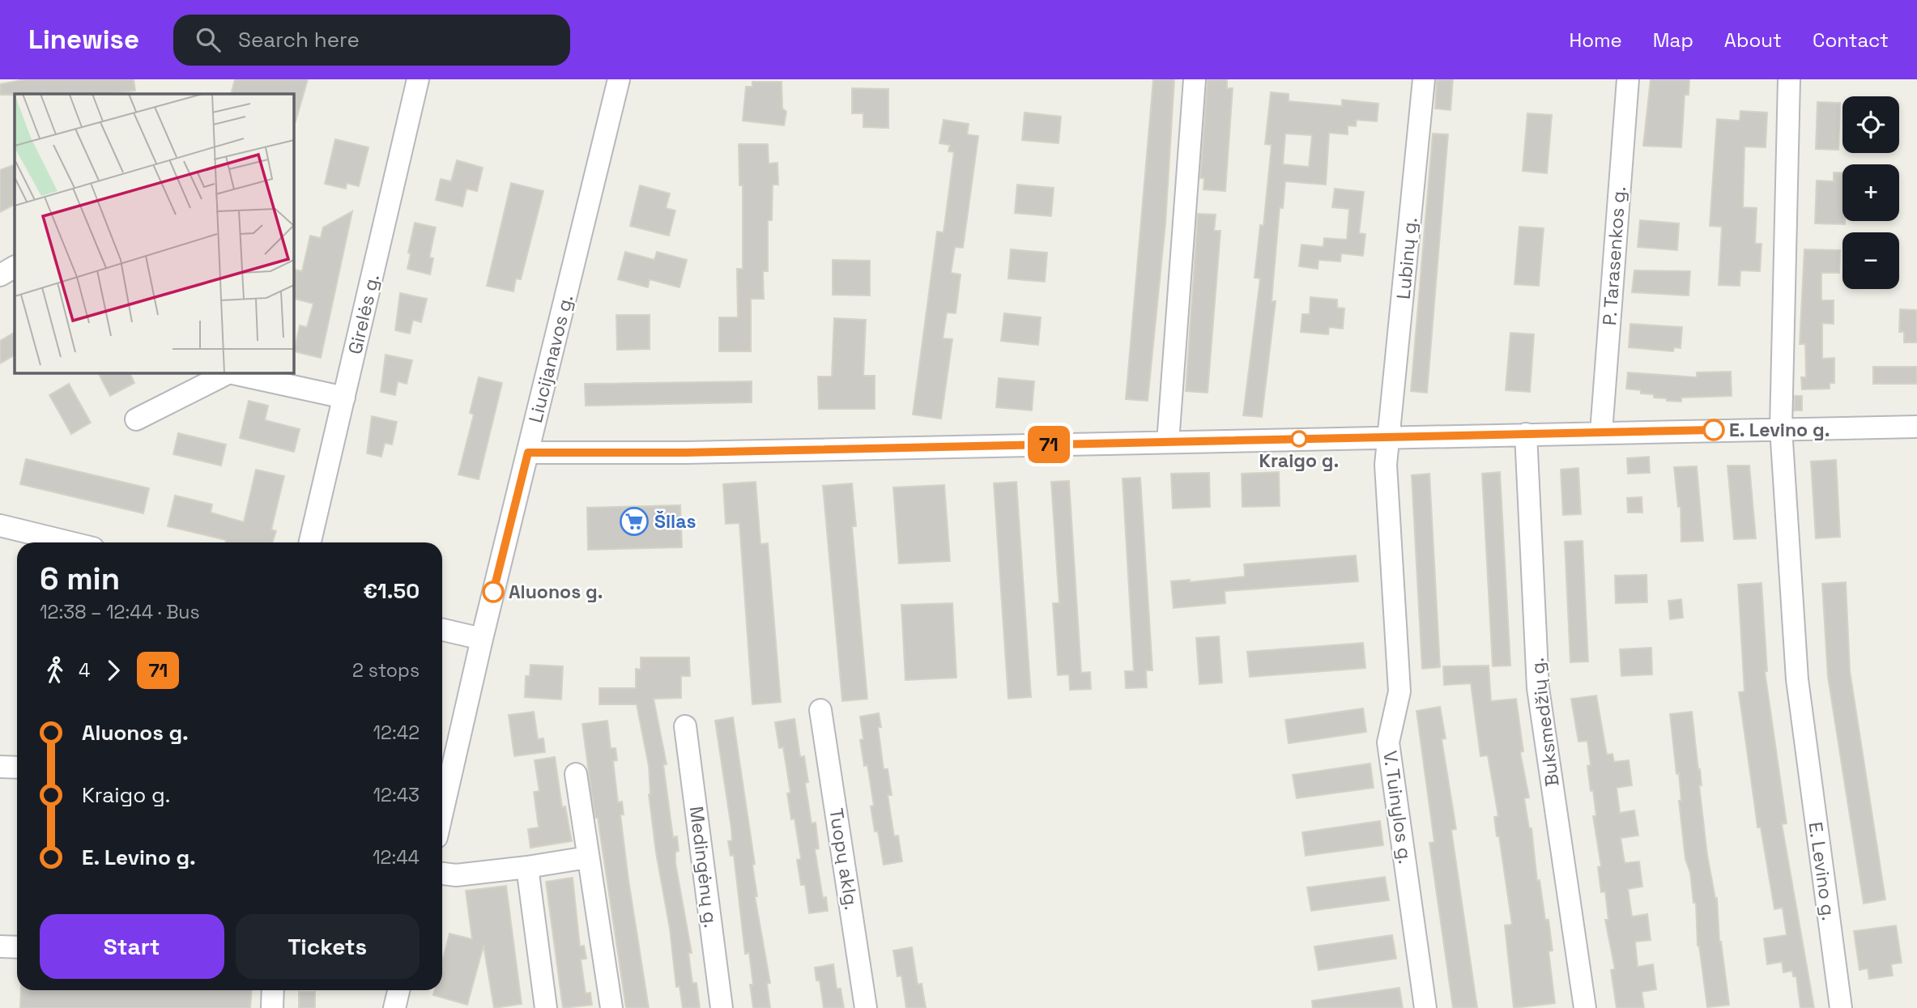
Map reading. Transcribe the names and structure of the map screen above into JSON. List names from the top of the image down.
{
  "streets": {
    "street": [
      "P. Tarasenkos g.",
      "Lubinų g.",
      "Girelės g.",
      "Liucijanavos g.",
      "Buksmedžių g.",
      "V. Tuinylos g.",
      "Tuopų aklg.",
      "Medingėnų g.",
      "E. Levino g."
    ]
  },
  "crossings": [
    ["Lubinų g.", "V. Tuinylos g."]
  ],
  "places": {
    "other": ["E. Levino g.", "Kraigo g.", "Aluonos g."],
    "supermarket": ["Šilas"]
  },
  "lines": ["bus line 71"],
  "page": {
    "header": "Linewise",
    "search": "Search here",
    "nav": [
      "Home",
      "Map",
      "About",
      "Contact"
    ],
    "on_map": "71",
    "map_buttons": ["+", "−"],
    "heading": ["6 min", "12:38 – 12:44 · Bus", "€1.50"],
    "legs": ["4", "71", "2 stops"],
    "list": [
      {
        "name": "Aluonos g.",
        "value": "12:42"
      },
      {
        "name": "Kraigo g.",
        "value": "12:43"
      },
      {
        "name": "E. Levino g.",
        "value": "12:44"
      }
    ],
    "buttons": ["Start", "Tickets"]
  }
}
